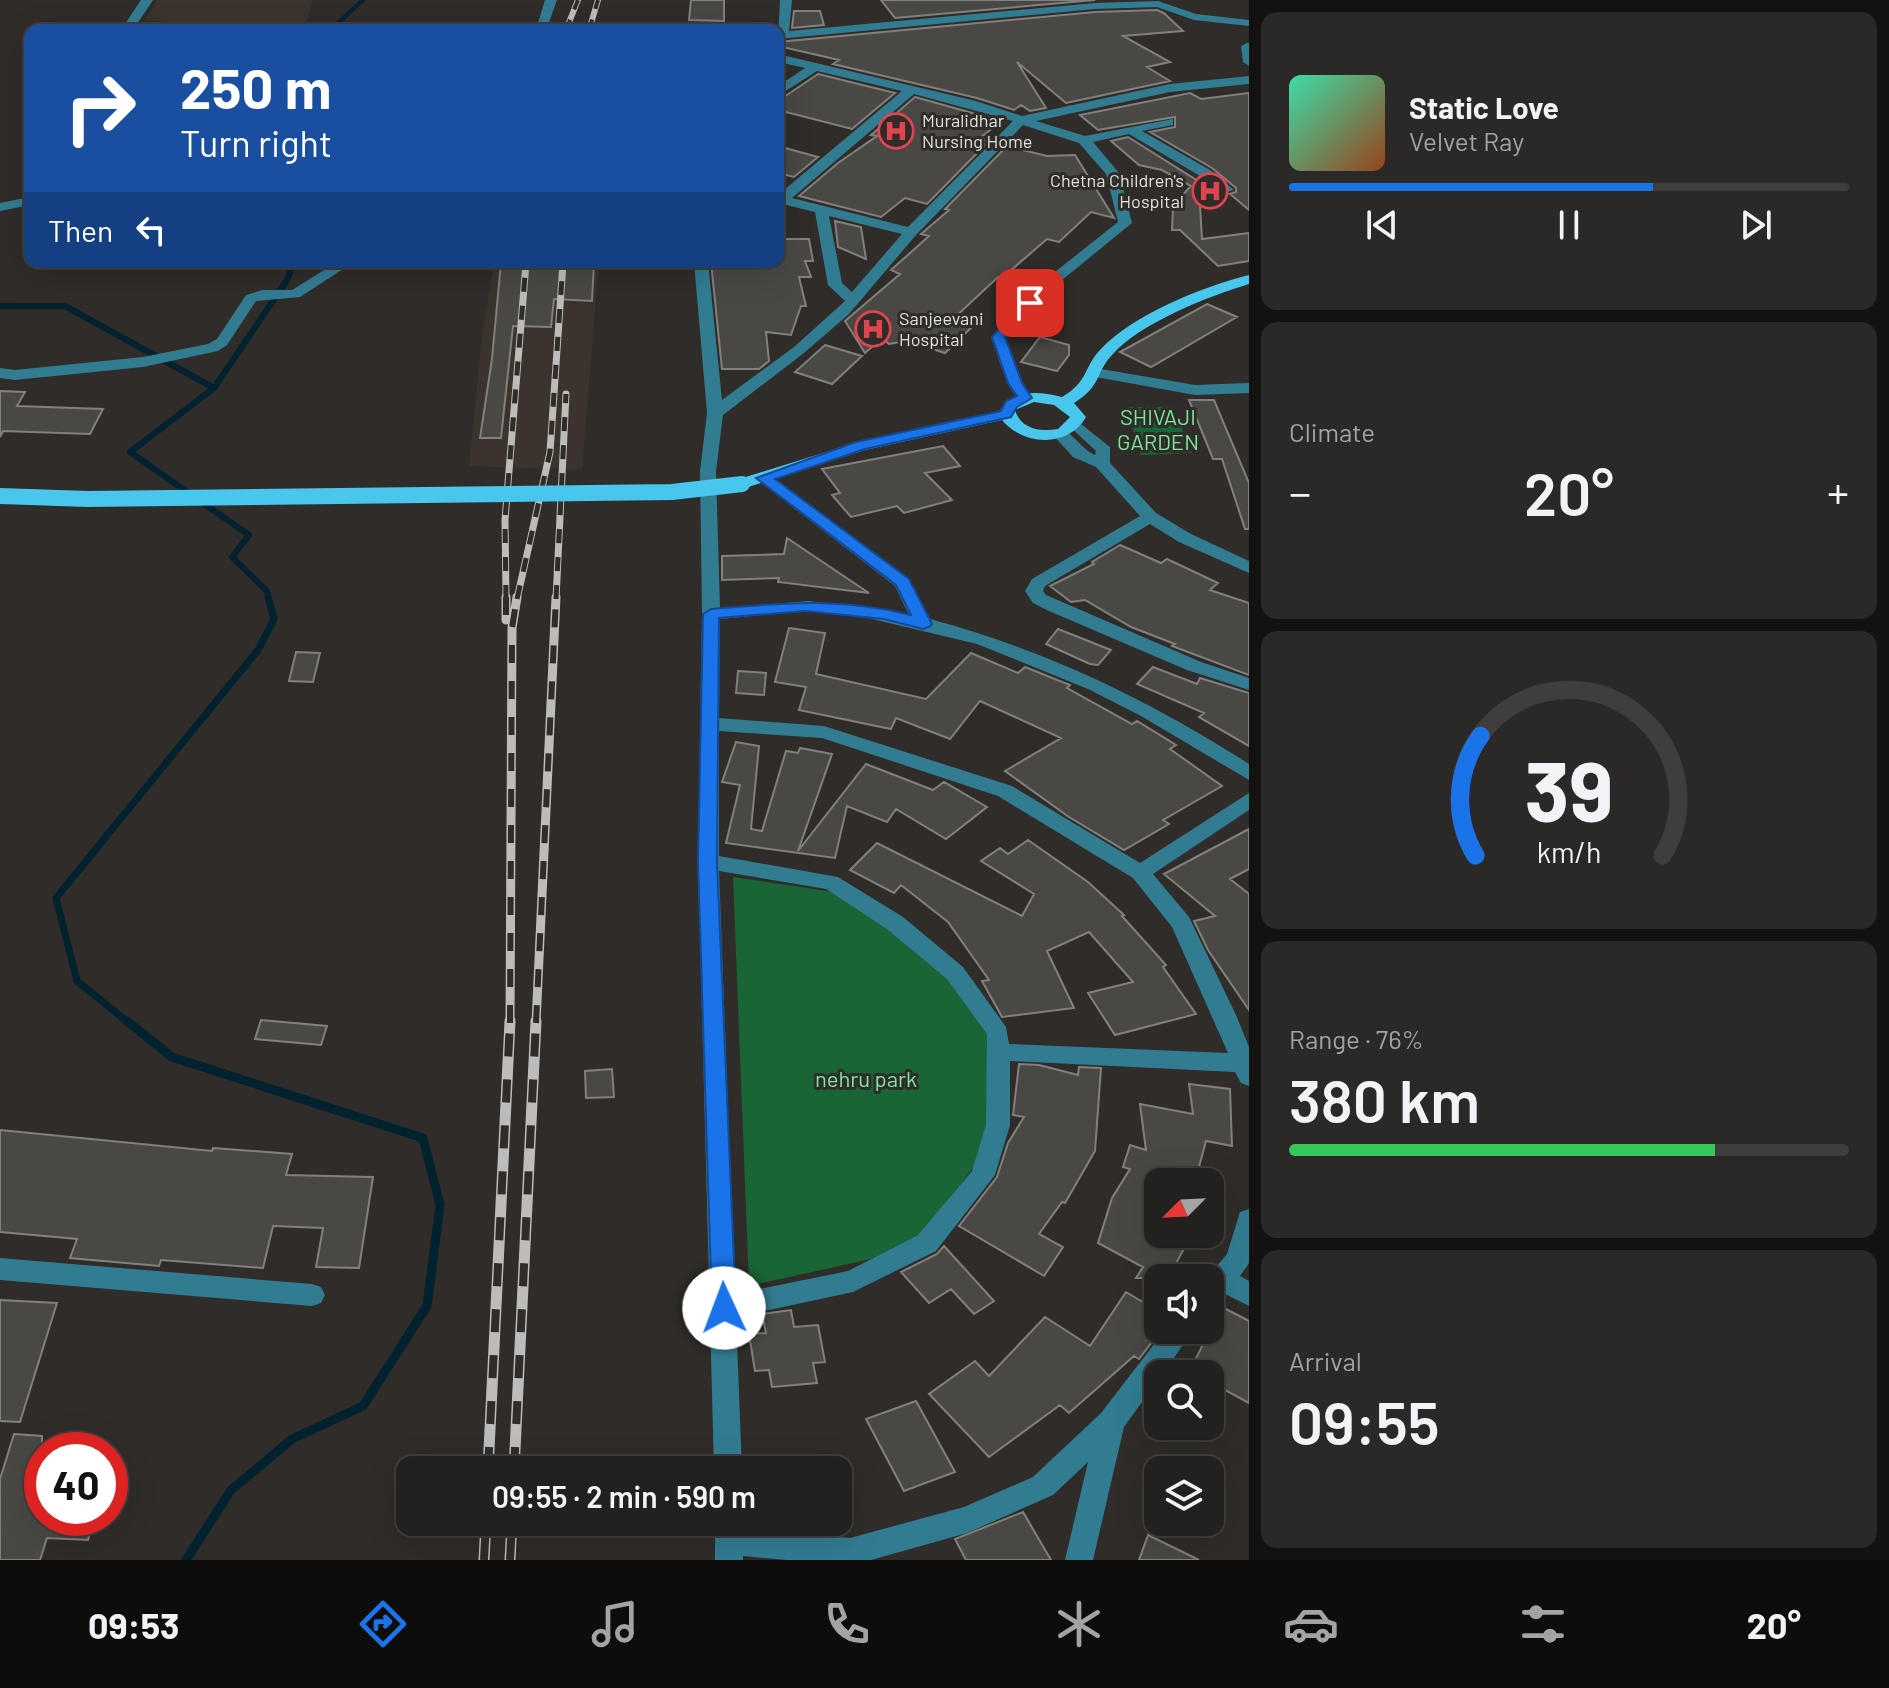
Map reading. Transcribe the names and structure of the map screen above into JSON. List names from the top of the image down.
{
  "parks": ["SHIVAJI GARDEN", "nehru park"],
  "places": {
    "hospital": ["Muralidhar Nursing Home", "Chetna Children's Hospital", "Sanjeevani Hospital"]
  },
  "north": "bottom left",
  "page": {
    "turn": ["250 m", "Turn right"],
    "song": ["Static Love", "Velvet Ray"],
    "then": "Then",
    "tile": [
      "Climate",
      ["Range · 76%", "380 km"],
      ["Arrival", "09:55"]
    ],
    "heat": ["−", "20°", "+"],
    "limit": "40",
    "trip": "09:55 · 2 min · 590 m",
    "tabs": ["09:53", "20°"],
    "gauge": ["39", "km/h"]
  }
}
